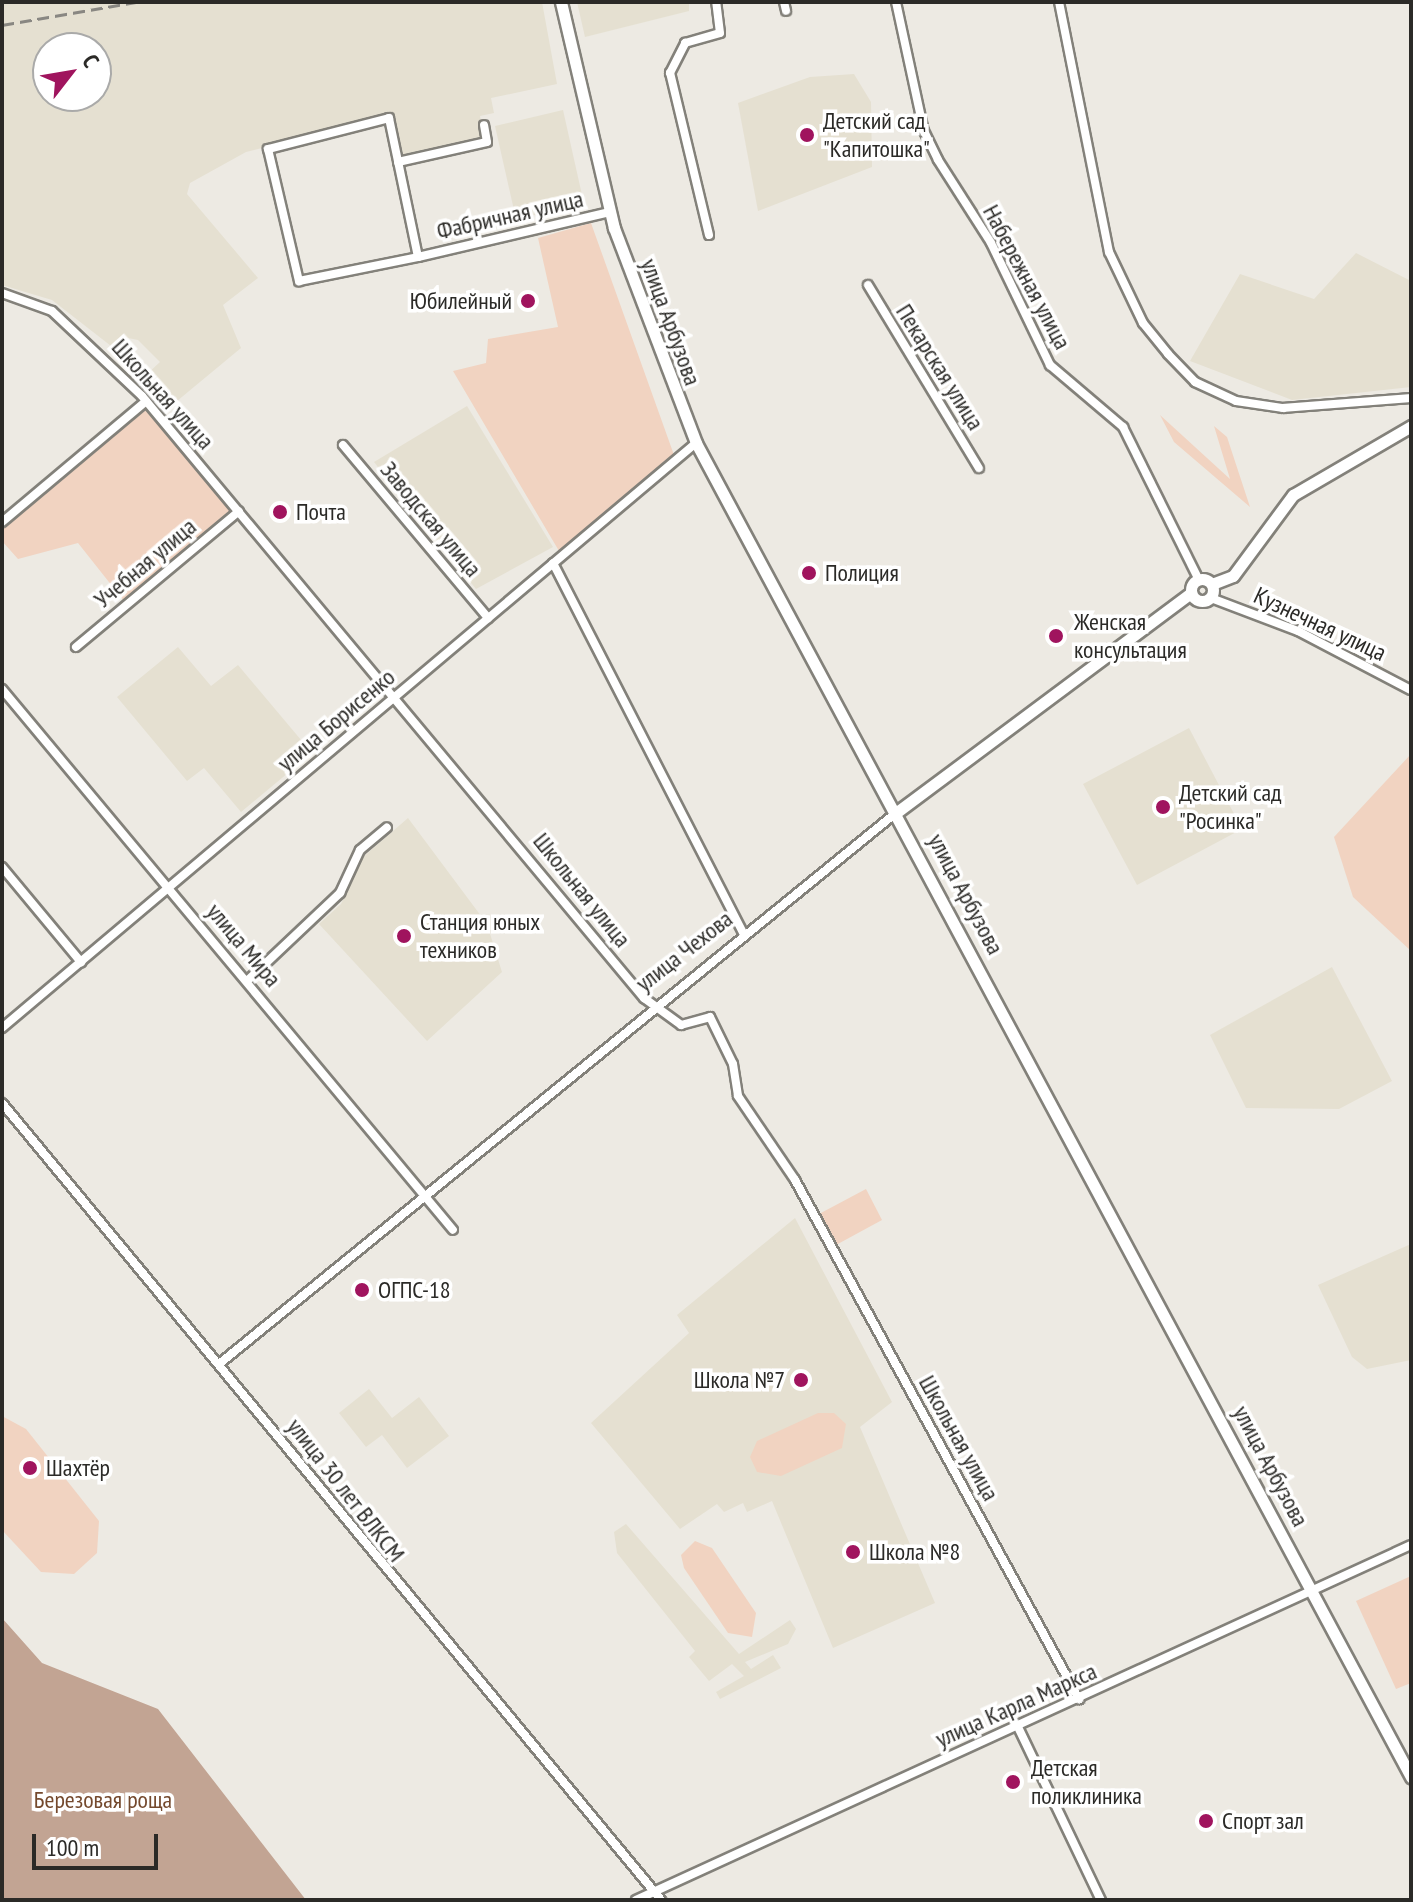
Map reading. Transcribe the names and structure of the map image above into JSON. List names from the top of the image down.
{
  "streets": {
    "street": [
      "Фабричная улица",
      "Набережная улица",
      "улица Арбузова",
      "Пекарская улица",
      "Школьная улица",
      "Заводская улица",
      "Учебная улица",
      "Кузнечная улица",
      "улица Борисенко",
      "улица Мира",
      "улица Чехова",
      "улица 30 лет ВЛКСМ",
      "улица Карла Маркса"
    ]
  },
  "crossings": [
    ["Фабричная улица", "улица Арбузова"],
    ["Набережная улица", "Кузнечная улица"],
    ["Набережная улица", "улица Чехова"],
    ["улица Арбузова", "улица Борисенко"],
    ["улица Арбузова", "улица Чехова"],
    ["улица Арбузова", "улица Карла Маркса"],
    ["Школьная улица", "Учебная улица"],
    ["Школьная улица", "улица Борисенко"],
    ["Школьная улица", "улица Чехова"],
    ["Школьная улица", "улица Карла Маркса"],
    ["Заводская улица", "улица Борисенко"],
    ["Кузнечная улица", "улица Чехова"],
    ["улица Борисенко", "улица Мира"],
    ["улица Мира", "улица Чехова"],
    ["улица Чехова", "улица 30 лет ВЛКСМ"],
    ["улица 30 лет ВЛКСМ", "улица Карла Маркса"]
  ],
  "parks": ["Березовая роща"],
  "places": [
    "Детский сад \"Капитошка\"",
    "Юбилейный",
    "Почта",
    "Полиция",
    "Женская консультация",
    "Детский сад \"Росинка\"",
    "Станция юных техников",
    "ОГПС-18",
    "Школа №7",
    "Шахтёр",
    "Школа №8",
    "Детская поликлиника",
    "Спорт зал"
  ],
  "scale_bar": "100 m",
  "north": "top right"
}
